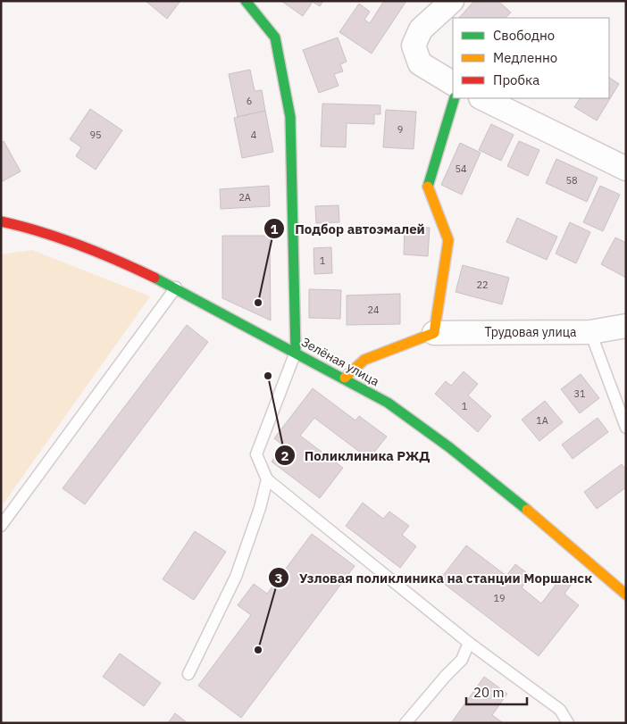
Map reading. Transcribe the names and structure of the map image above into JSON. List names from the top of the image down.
{
  "streets": {
    "street": ["Трудовая улица", "Зелёная улица"]
  },
  "places": ["Подбор автоэмалей", "Поликлиника РЖД", "Узловая поликлиника на станции Моршанск"],
  "house_numbers": [
    "6",
    "9",
    "95",
    "4",
    "54",
    "58",
    "2А",
    "1",
    "22",
    "24",
    "31",
    "1",
    "1А",
    "19"
  ],
  "legend": ["Свободно", "Медленно", "Пробка"],
  "scale_bar": "20 m"
}
